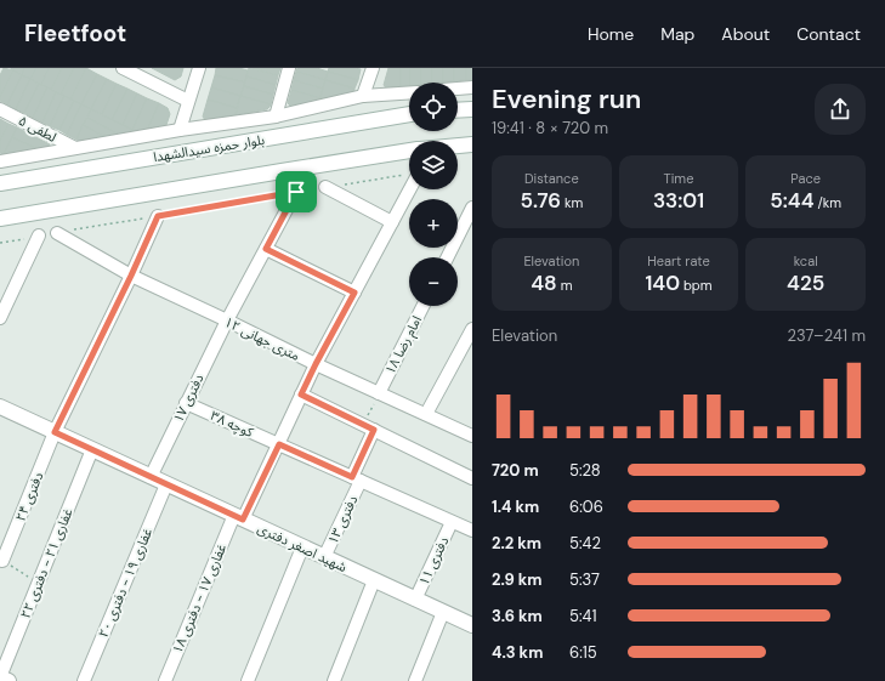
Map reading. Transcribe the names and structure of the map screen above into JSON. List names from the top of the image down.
{
  "streets": {
    "main road": ["بلوار حمزه سیدالشهدا", "شهید اصغر دفتری"],
    "street": [
      "لطفی ۵",
      "۱۲ متری جهانی",
      "امام رضا ۱۸",
      "دفتری ۱۷",
      "کوچه ۳۸",
      "دفتری ۲۴",
      "دفتری ۱۳",
      "دفتری ۱۱",
      "غفاری ۲۱ - دفتری ۲۲",
      "غفاری ۱۹ - دفتری ۲۰",
      "غفاری ۱۷ - دفتری ۱۸"
    ]
  },
  "crossings": [
    ["۱۲ متری جهانی", "امام رضا ۱۸"],
    ["۱۲ متری جهانی", "دفتری ۱۷"],
    ["۱۲ متری جهانی", "دفتری ۲۴"],
    ["۱۲ متری جهانی", "غفاری ۱۷ - دفتری ۱۸"],
    ["دفتری ۱۷", "کوچه ۳۸"],
    ["دفتری ۱۷", "شهید اصغر دفتری"],
    ["کوچه ۳۸", "دفتری ۱۳"],
    ["کوچه ۳۸", "دفتری ۱۱"],
    ["کوچه ۳۸", "غفاری ۱۷ - دفتری ۱۸"],
    ["دفتری ۲۴", "شهید اصغر دفتری"],
    ["دفتری ۱۳", "شهید اصغر دفتری"],
    ["شهید اصغر دفتری", "دفتری ۱۱"],
    ["شهید اصغر دفتری", "غفاری ۲۱ - دفتری ۲۲"],
    ["شهید اصغر دفتری", "غفاری ۱۹ - دفتری ۲۰"],
    ["شهید اصغر دفتری", "غفاری ۱۷ - دفتری ۱۸"]
  ],
  "page": {
    "header": "Fleetfoot",
    "nav": [
      "Home",
      "Map",
      "About",
      "Contact"
    ],
    "heading": ["Evening run", "19:41 · 8 × 720 m"],
    "map_buttons": ["+", "−"],
    "stats": [
      ["Distance", "5.76 km"],
      ["Time", "33:01"],
      ["Pace", "5:44 /km"],
      ["Elevation", "48 m"],
      ["Heart rate", "140 bpm"],
      ["kcal", "425"]
    ],
    "chart": ["Elevation", "237–241 m"],
    "list": [
      {
        "name": "720 m",
        "note": "5:28"
      },
      {
        "name": "1.4 km",
        "note": "6:06"
      },
      {
        "name": "2.2 km",
        "note": "5:42"
      },
      {
        "name": "2.9 km",
        "note": "5:37"
      },
      {
        "name": "3.6 km",
        "note": "5:41"
      },
      {
        "name": "4.3 km",
        "note": "6:15"
      }
    ]
  }
}
